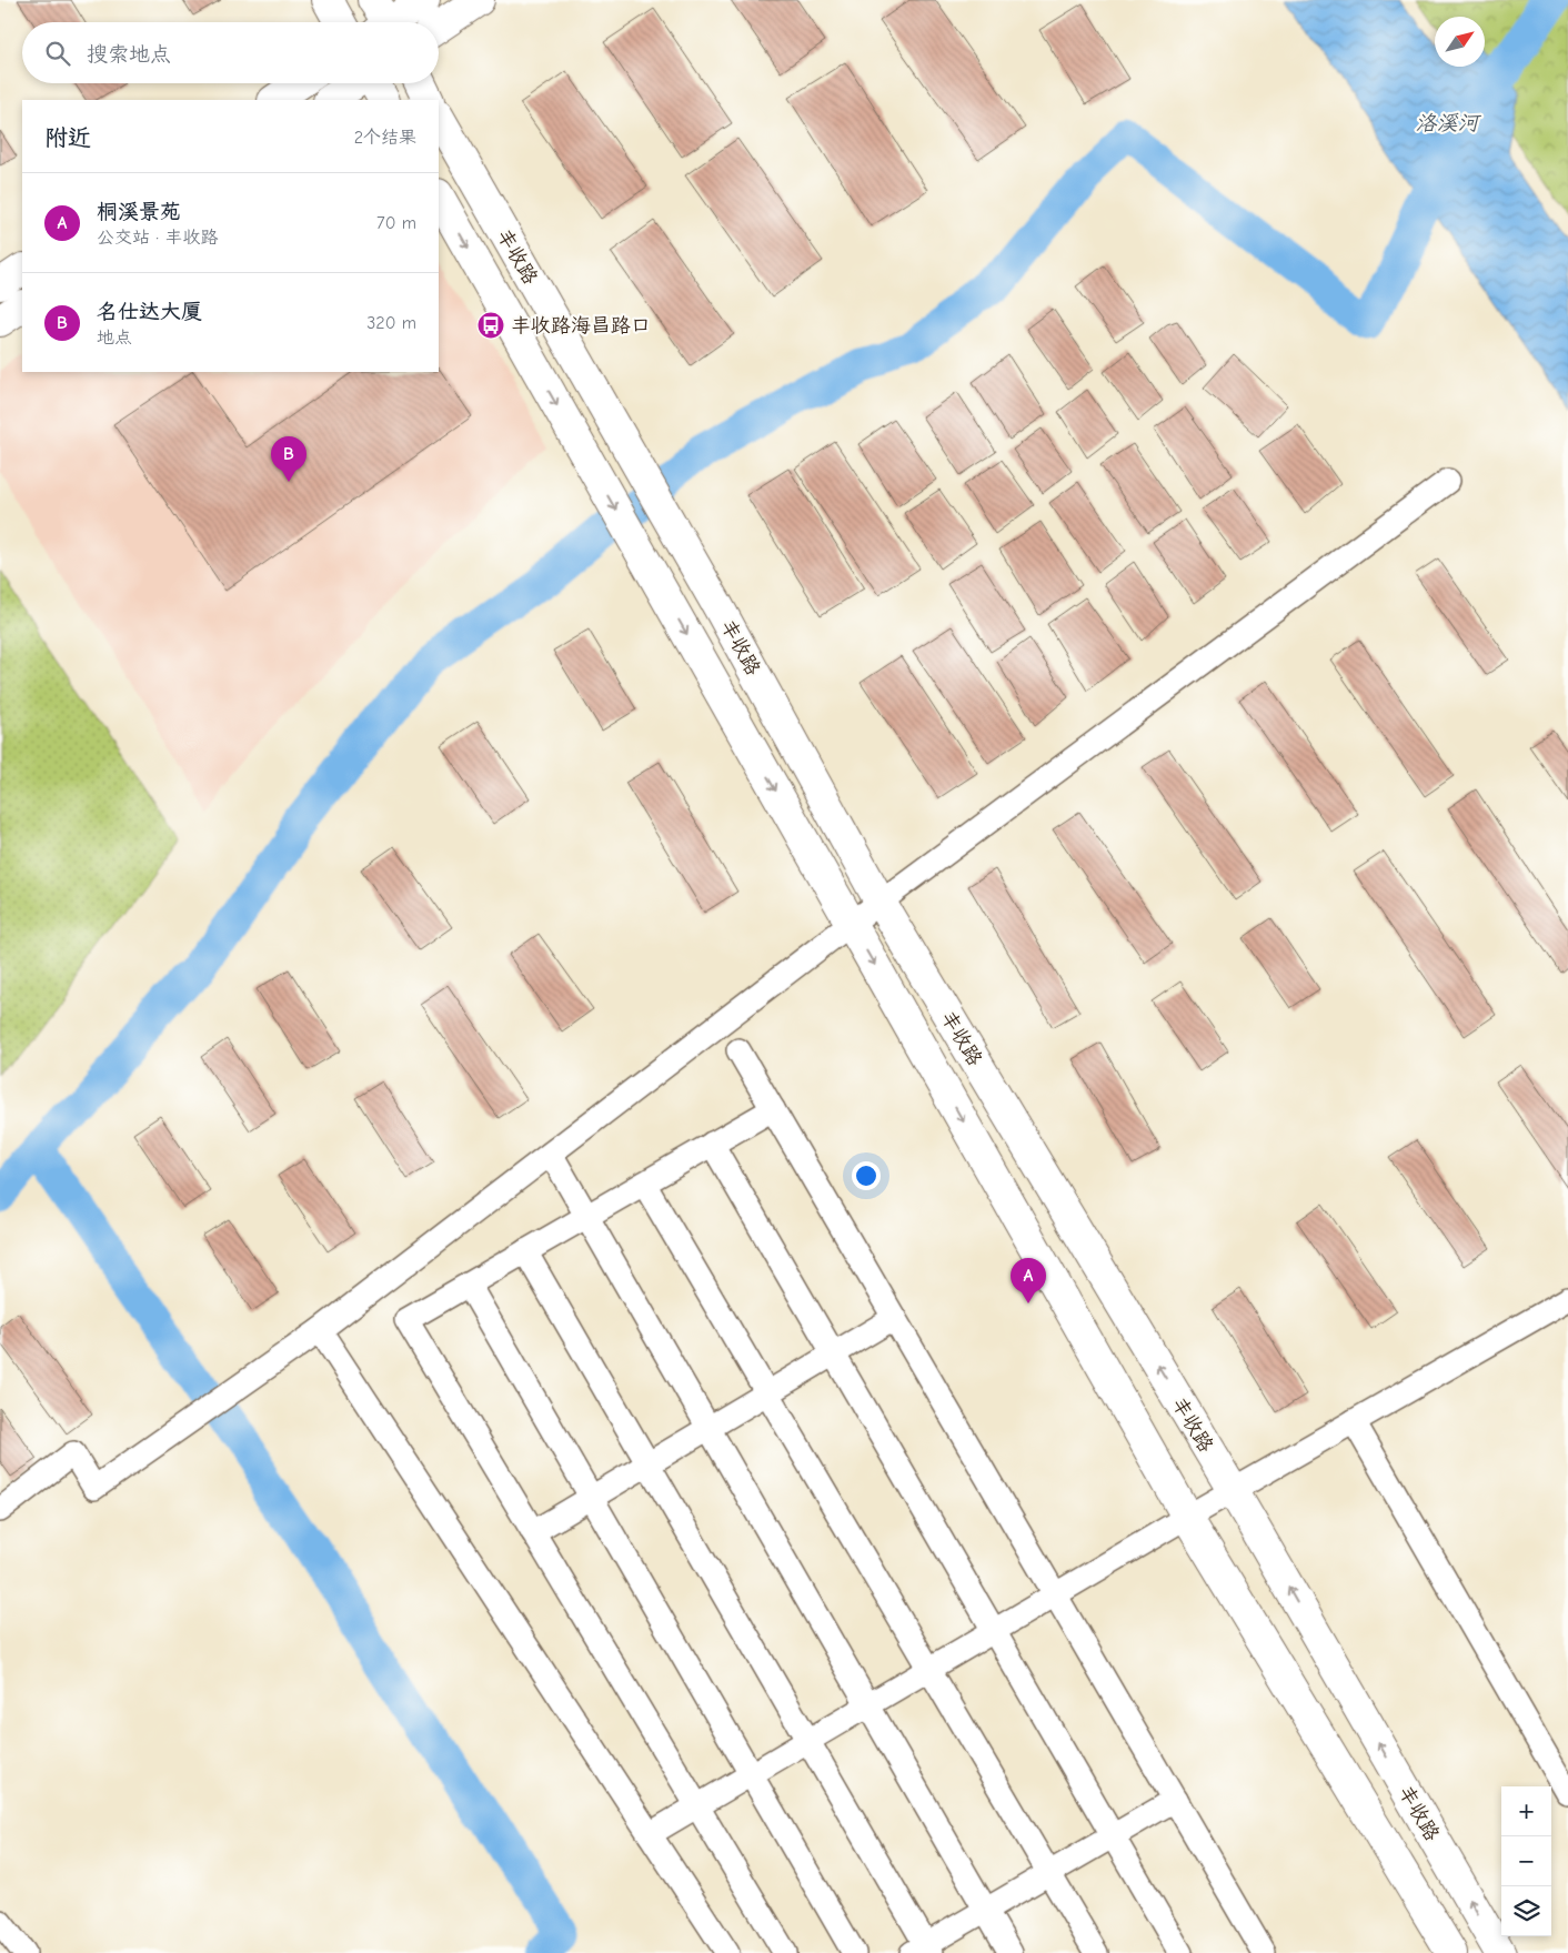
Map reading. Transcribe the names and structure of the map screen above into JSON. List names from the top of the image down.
{
  "streets": {
    "main road": ["丰收路"]
  },
  "water": ["洛溪河"],
  "places": {
    "bus stop": ["丰收路海昌路口"]
  },
  "north": "top right",
  "page": {
    "search": "搜索地点",
    "heading": ["附近", "2个结果"],
    "list": [
      {
        "mark": "A",
        "name": "桐溪景苑",
        "note": "公交站 · 丰收路",
        "value": "70 m"
      },
      {
        "mark": "B",
        "name": "名仕达大厦",
        "note": "地点",
        "value": "320 m"
      }
    ],
    "pins": ["B", "A"],
    "map_buttons": ["+", "−"]
  }
}
